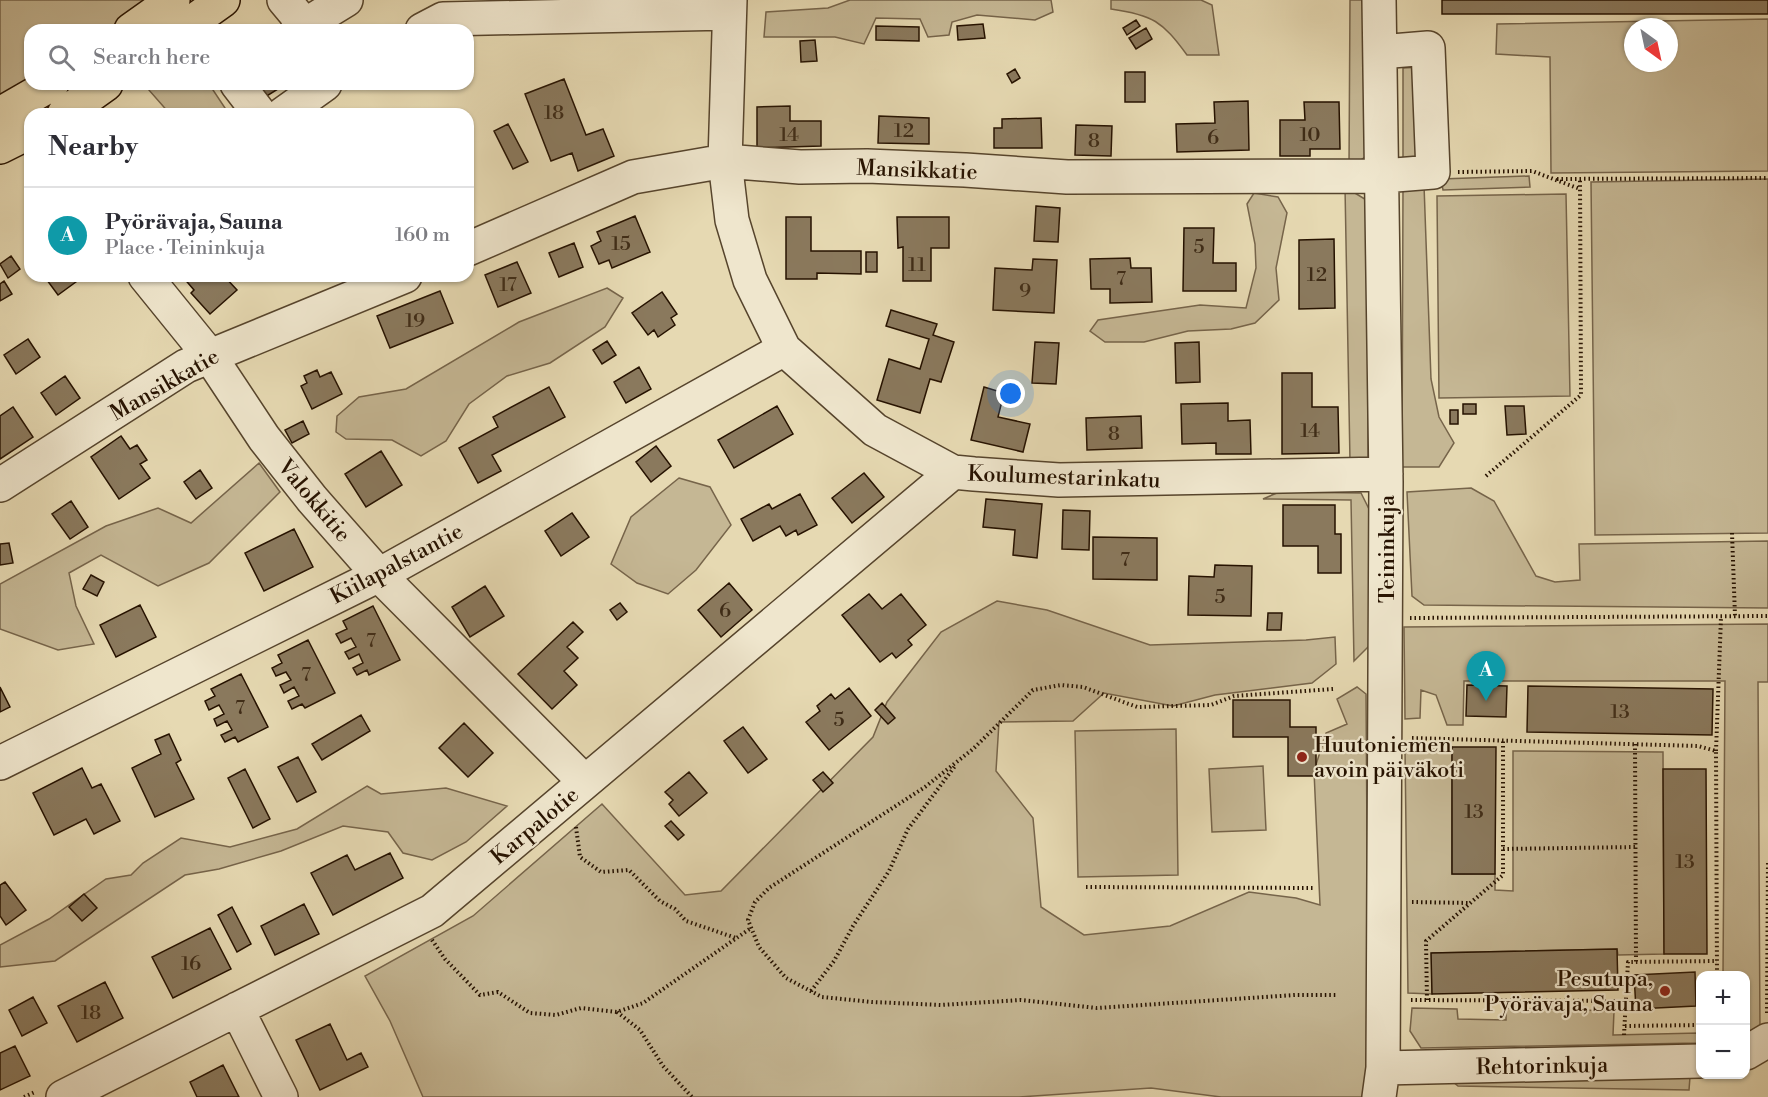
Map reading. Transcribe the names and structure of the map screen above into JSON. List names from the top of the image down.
{
  "streets": {
    "street": [
      "Mansikkatie",
      "Koulumestarinkatu",
      "Valokkitie",
      "Teininkuja",
      "Kiilapalstantie",
      "Karpalotie",
      "Rehtorinkuja"
    ]
  },
  "crossings": [
    ["Mansikkatie", "Koulumestarinkatu"],
    ["Mansikkatie", "Valokkitie"],
    ["Mansikkatie", "Teininkuja"],
    ["Koulumestarinkatu", "Teininkuja"],
    ["Koulumestarinkatu", "Kiilapalstantie"],
    ["Koulumestarinkatu", "Karpalotie"],
    ["Valokkitie", "Kiilapalstantie"],
    ["Valokkitie", "Karpalotie"],
    ["Teininkuja", "Rehtorinkuja"]
  ],
  "places": ["Huutoniemen avoin päiväkoti", "Pesutupa, Pyörävaja, Sauna"],
  "house_numbers": [
    "18",
    "12",
    "14",
    "10",
    "6",
    "8",
    "15",
    "5",
    "11",
    "12",
    "7",
    "17",
    "9",
    "19",
    "14",
    "8",
    "7",
    "5",
    "6",
    "7",
    "7",
    "7",
    "13",
    "5",
    "13",
    "13",
    "16",
    "18"
  ],
  "north": "bottom right",
  "page": {
    "search": "Search here",
    "heading": "Nearby",
    "list": [
      {
        "mark": "A",
        "name": "Pyörävaja, Sauna",
        "note": "Place · Teininkuja",
        "value": "160 m"
      }
    ],
    "pins": "A",
    "map_buttons": ["+", "−"]
  }
}
